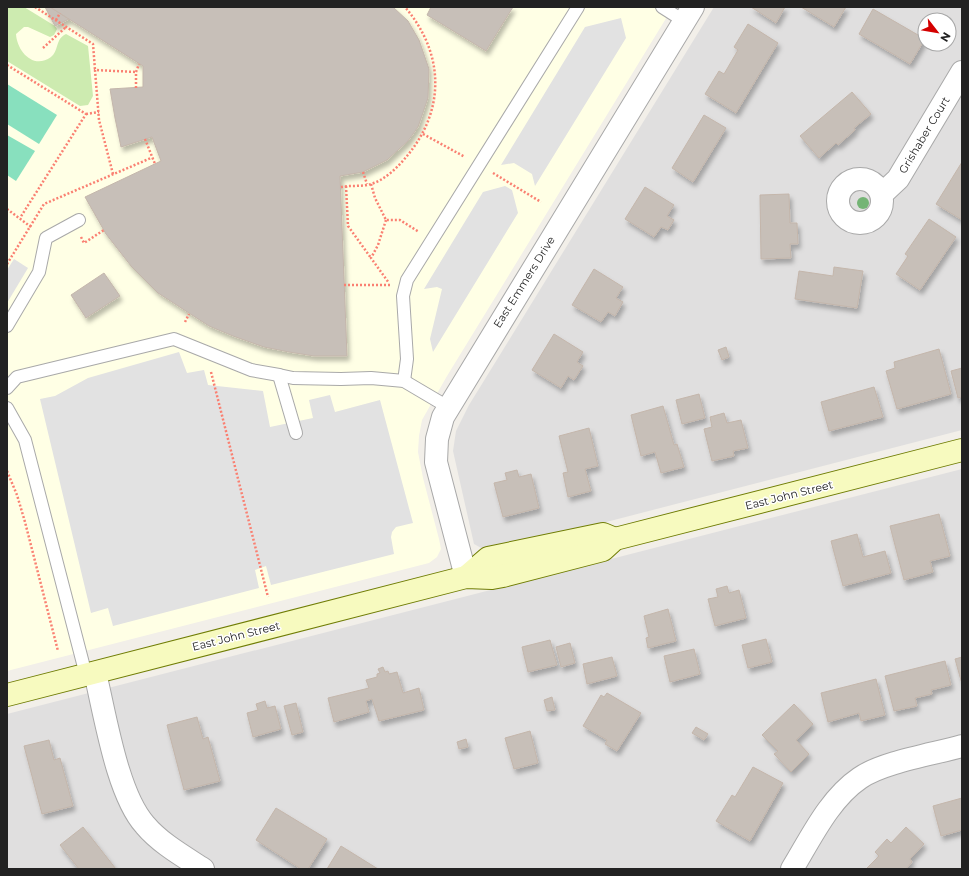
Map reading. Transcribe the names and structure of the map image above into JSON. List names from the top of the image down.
{
  "streets": {
    "street": ["Grishaber Court", "East Emmers Drive", "East John Street"]
  },
  "crossings": [
    ["East Emmers Drive", "East John Street"]
  ],
  "north": "bottom right"
}
